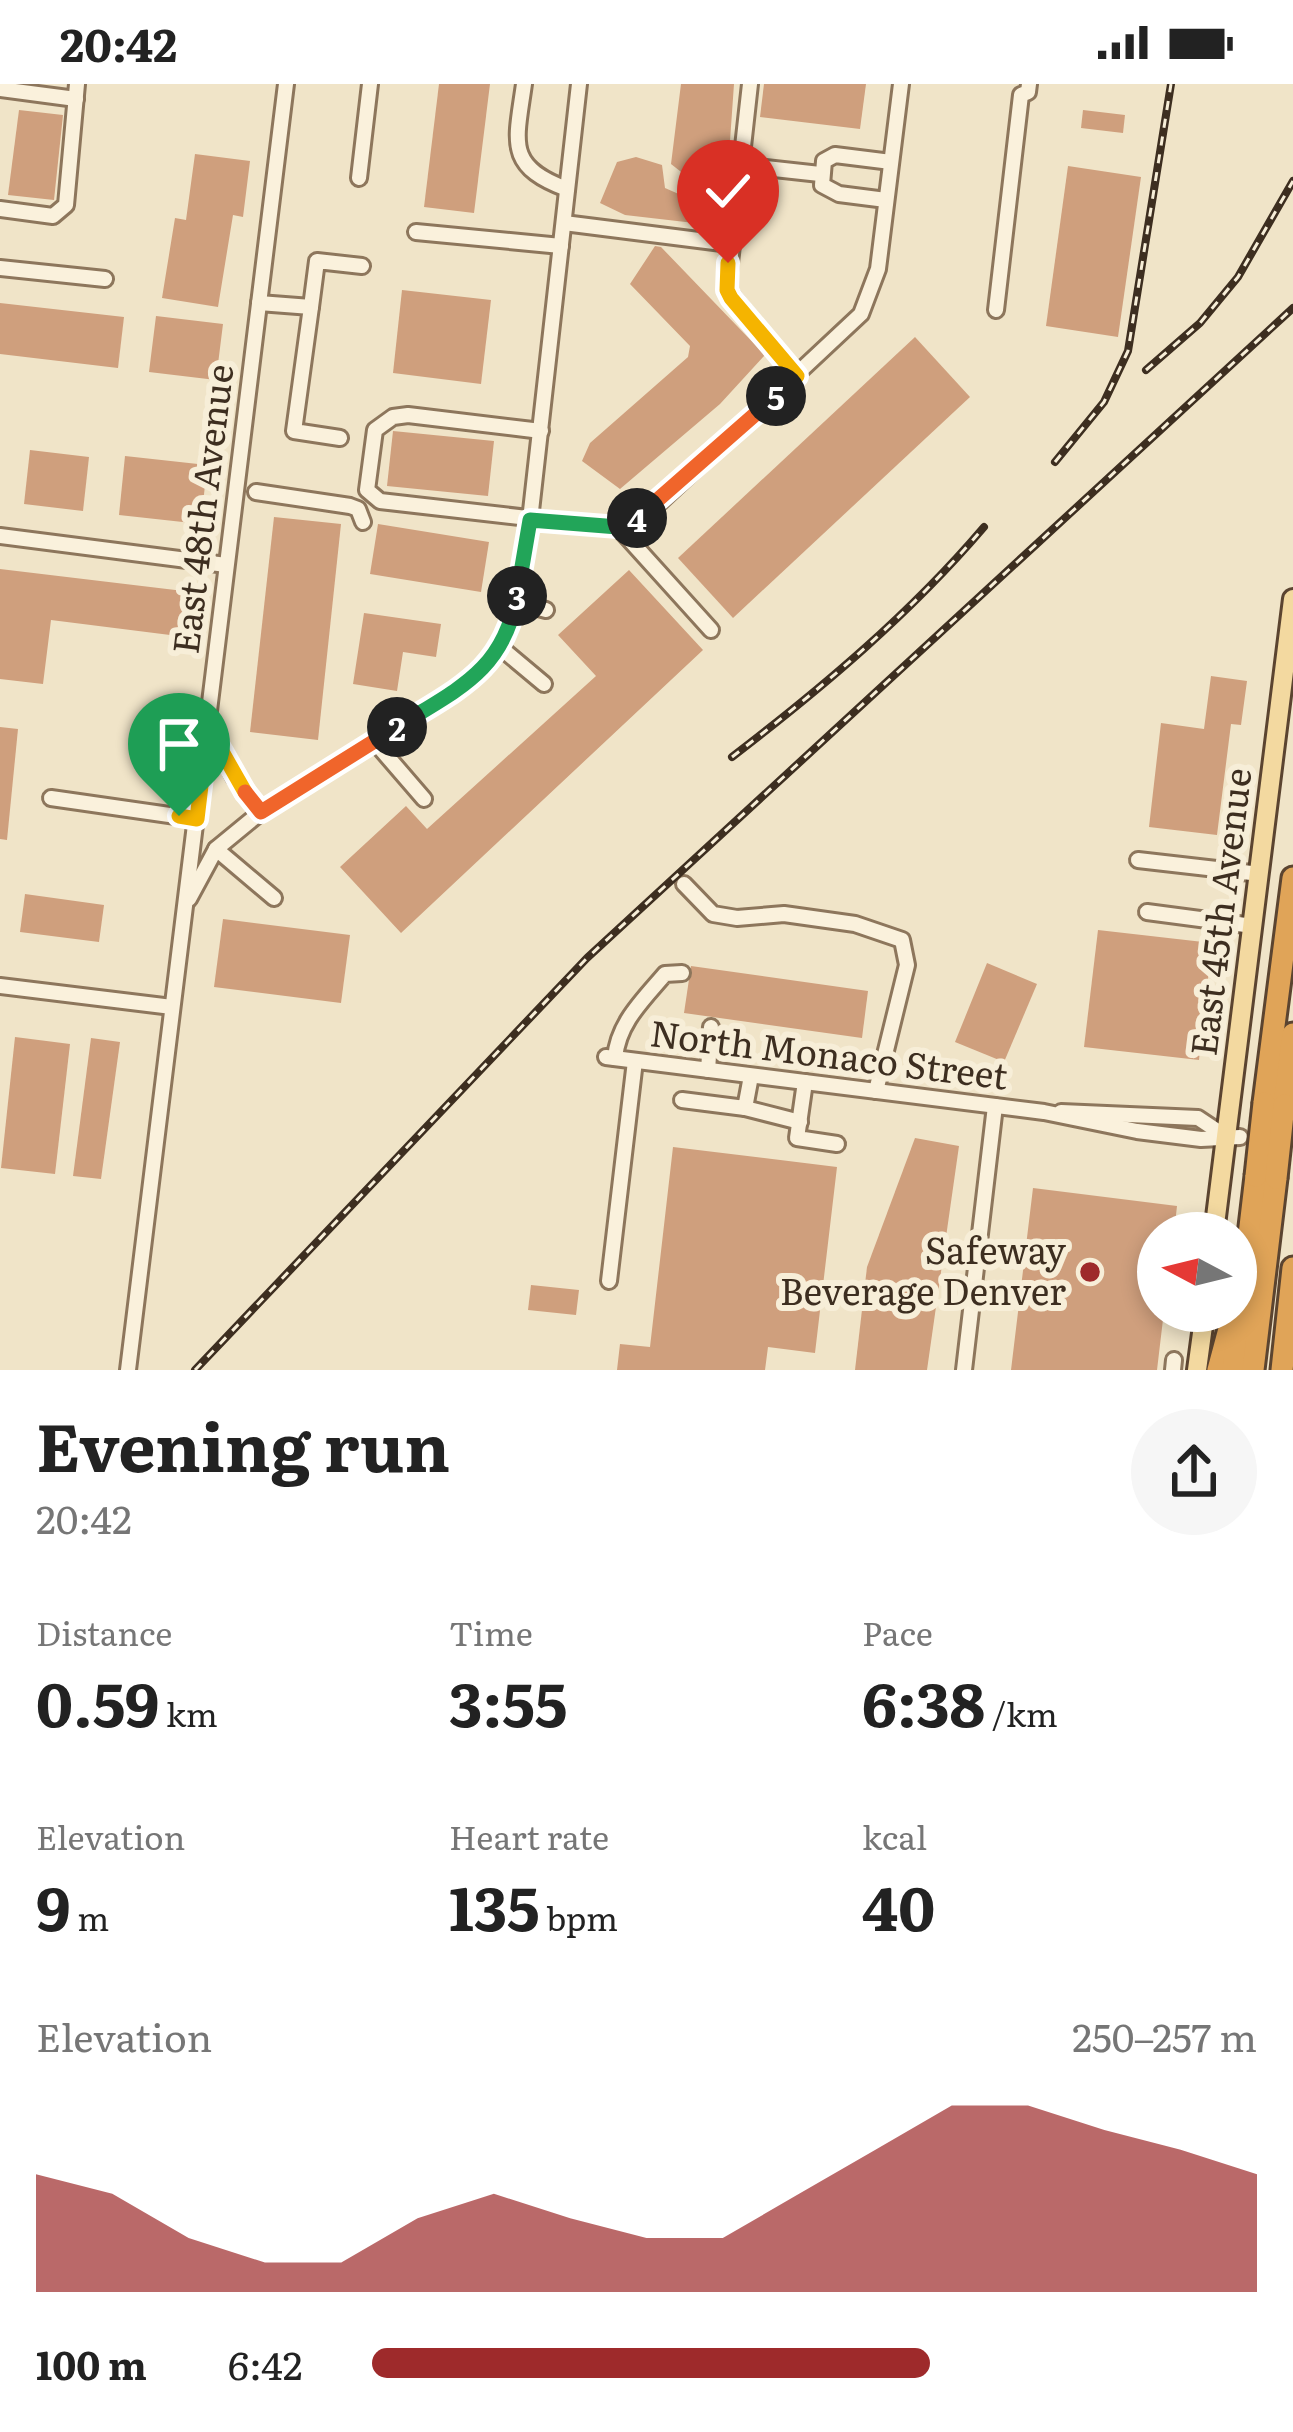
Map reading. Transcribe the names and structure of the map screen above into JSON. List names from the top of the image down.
{
  "streets": {
    "main road": ["East 45th Avenue"],
    "street": ["East 48th Avenue", "North Monaco Street"]
  },
  "crossings": [
    ["East 45th Avenue", "North Monaco Street"]
  ],
  "places": ["Safeway Beverage Denver"],
  "north": "left",
  "page": {
    "status": "20:42",
    "pins": [
      "5",
      "4",
      "3",
      "2"
    ],
    "heading": ["Evening run", "20:42"],
    "stats": [
      ["Distance", "0.59 km"],
      ["Time", "3:55"],
      ["Pace", "6:38 /km"],
      ["Elevation", "9 m"],
      ["Heart rate", "135 bpm"],
      ["kcal", "40"]
    ],
    "chart": ["Elevation", "250–257 m"],
    "list": [
      {
        "name": "100 m",
        "note": "6:42"
      }
    ]
  }
}
